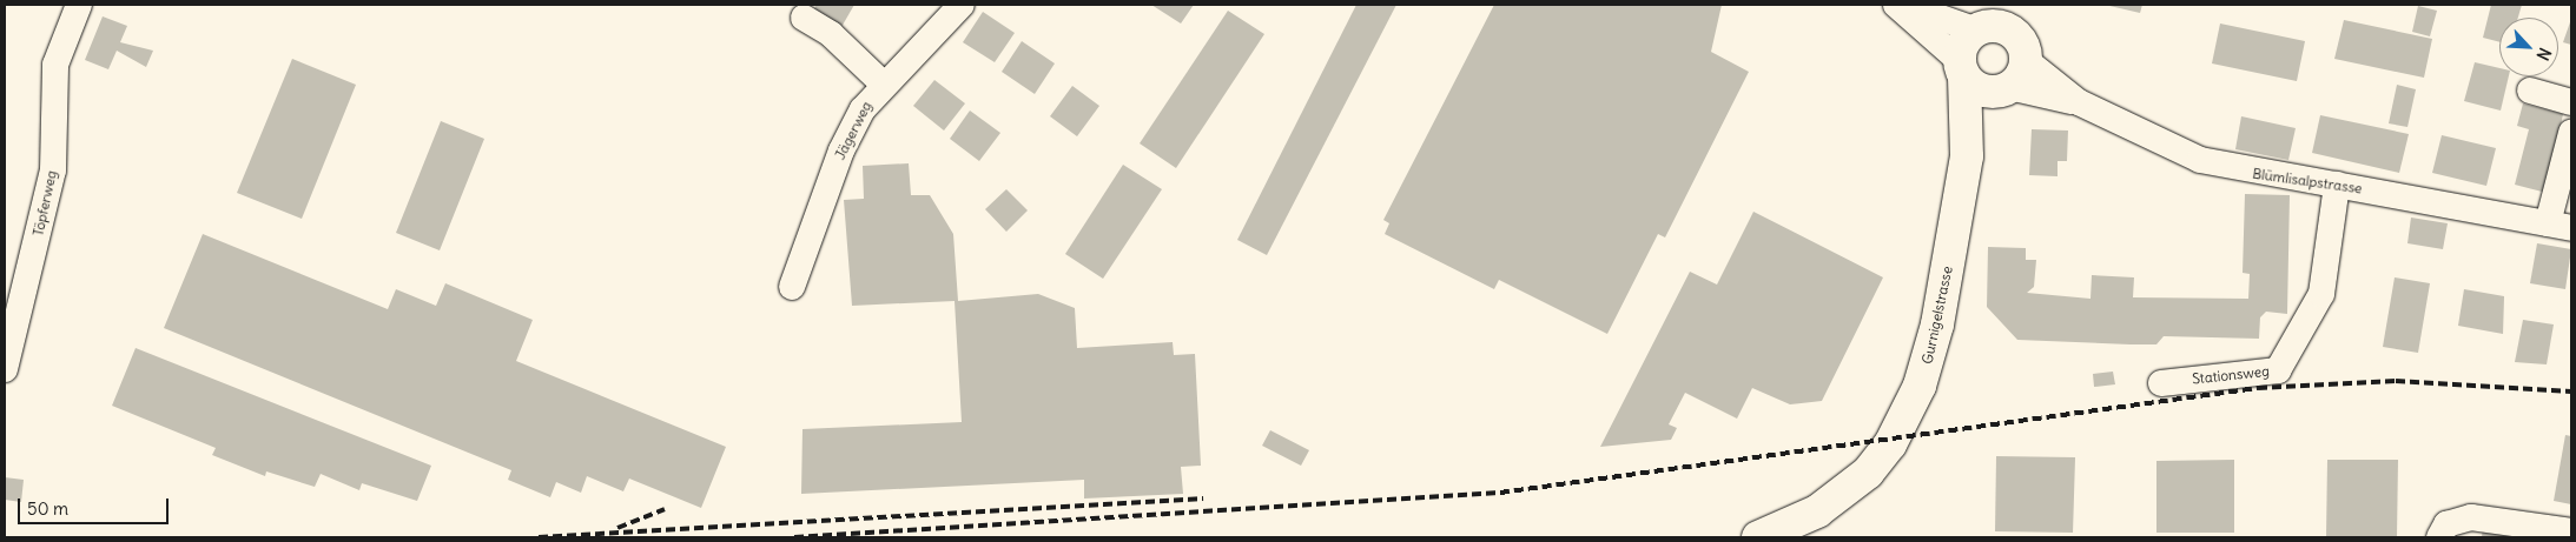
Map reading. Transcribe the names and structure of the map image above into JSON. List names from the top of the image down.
{
  "streets": {
    "main road": ["Gurnigelstrasse"],
    "street": [
      "Jägerweg",
      "Blümlisalpstrasse",
      "Töpferweg",
      "Stationsweg"
    ]
  },
  "crossings": [
    ["Blümlisalpstrasse", "Gurnigelstrasse"],
    ["Blümlisalpstrasse", "Stationsweg"]
  ],
  "scale_bar": "50 m",
  "north": "bottom right"
}
